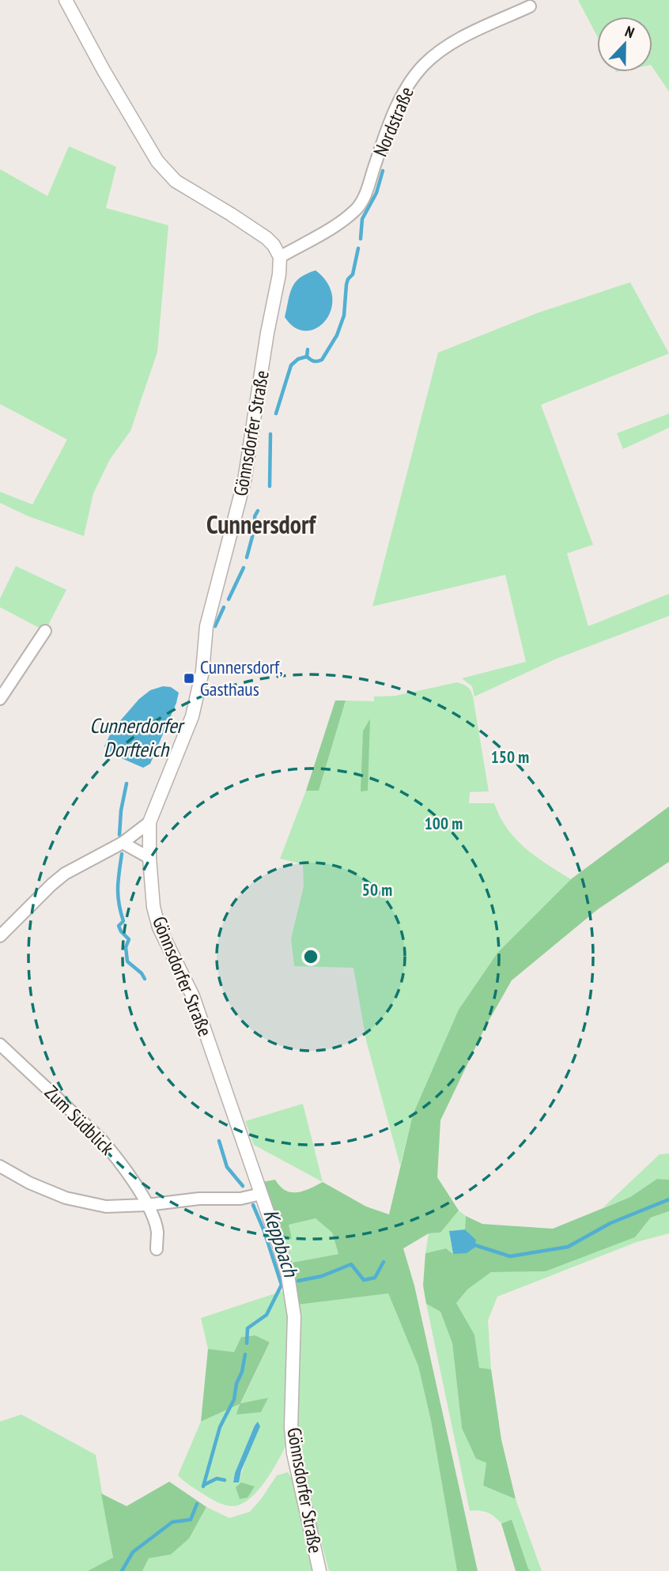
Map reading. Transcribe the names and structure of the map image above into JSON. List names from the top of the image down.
{
  "streets": {
    "street": ["Nordstraße", "Gönnsdorfer Straße", "Zum Südblick"]
  },
  "crossings": [
    ["Nordstraße", "Gönnsdorfer Straße"]
  ],
  "districts": ["Cunnersdorf"],
  "water": ["Cunnerdorfer Dorfteich", "Keppbach"],
  "places": {
    "transit": ["Cunnersdorf, Gasthaus"]
  },
  "north": "top",
  "rings": ["150 m", "100 m", "50 m"]
}
